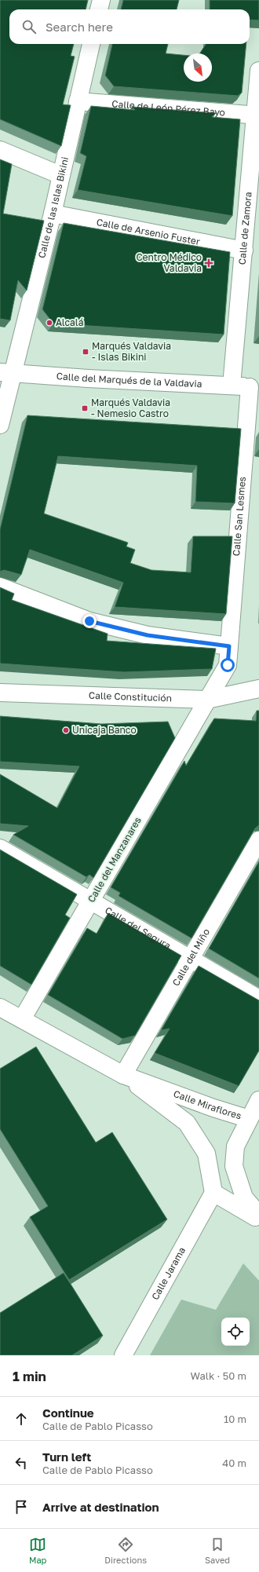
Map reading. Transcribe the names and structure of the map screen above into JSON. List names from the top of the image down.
{
  "streets": {
    "street": [
      "Calle de León Pérez Bayo",
      "Calle de las Islas Bikini",
      "Calle de Zamora",
      "Calle de Arsenio Fuster",
      "Calle del Marqués de la Valdavia",
      "Calle San Lesmes",
      "Calle Constitución",
      "Calle del Manzanares",
      "Calle del Segura",
      "Calle del Miño",
      "Calle Miraflores",
      "Calle Jarama"
    ]
  },
  "crossings": [
    ["Calle de León Pérez Bayo", "Calle de las Islas Bikini"],
    ["Calle de León Pérez Bayo", "Calle de Zamora"],
    ["Calle de las Islas Bikini", "Calle de Arsenio Fuster"],
    ["Calle de las Islas Bikini", "Calle del Marqués de la Valdavia"],
    ["Calle de Zamora", "Calle de Arsenio Fuster"],
    ["Calle de Zamora", "Calle del Marqués de la Valdavia"],
    ["Calle del Marqués de la Valdavia", "Calle San Lesmes"],
    ["Calle San Lesmes", "Calle Constitución"],
    ["Calle San Lesmes", "Calle del Manzanares"],
    ["Calle Constitución", "Calle del Manzanares"],
    ["Calle del Manzanares", "Calle del Segura"],
    ["Calle del Manzanares", "Calle Miraflores"],
    ["Calle del Segura", "Calle del Miño"],
    ["Calle del Miño", "Calle Miraflores"],
    ["Calle Miraflores", "Calle Jarama"]
  ],
  "places": {
    "health": ["Centro Médico Valdavia"],
    "other": ["Alcalá", "Unicaja Banco"],
    "transit": ["Marqués Valdavia - Islas Bikini", "Marqués Valdavia - Nemesio Castro"]
  },
  "north": "bottom right",
  "page": {
    "search": "Search here",
    "heading": ["1 min", "Walk · 50 m"],
    "list": [
      ["Continue", "Calle de Pablo Picasso", "10 m"],
      ["Turn left", "Calle de Pablo Picasso", "40 m"],
      "Arrive at destination"
    ],
    "nav": ["Map", "Directions", "Saved"]
  }
}
